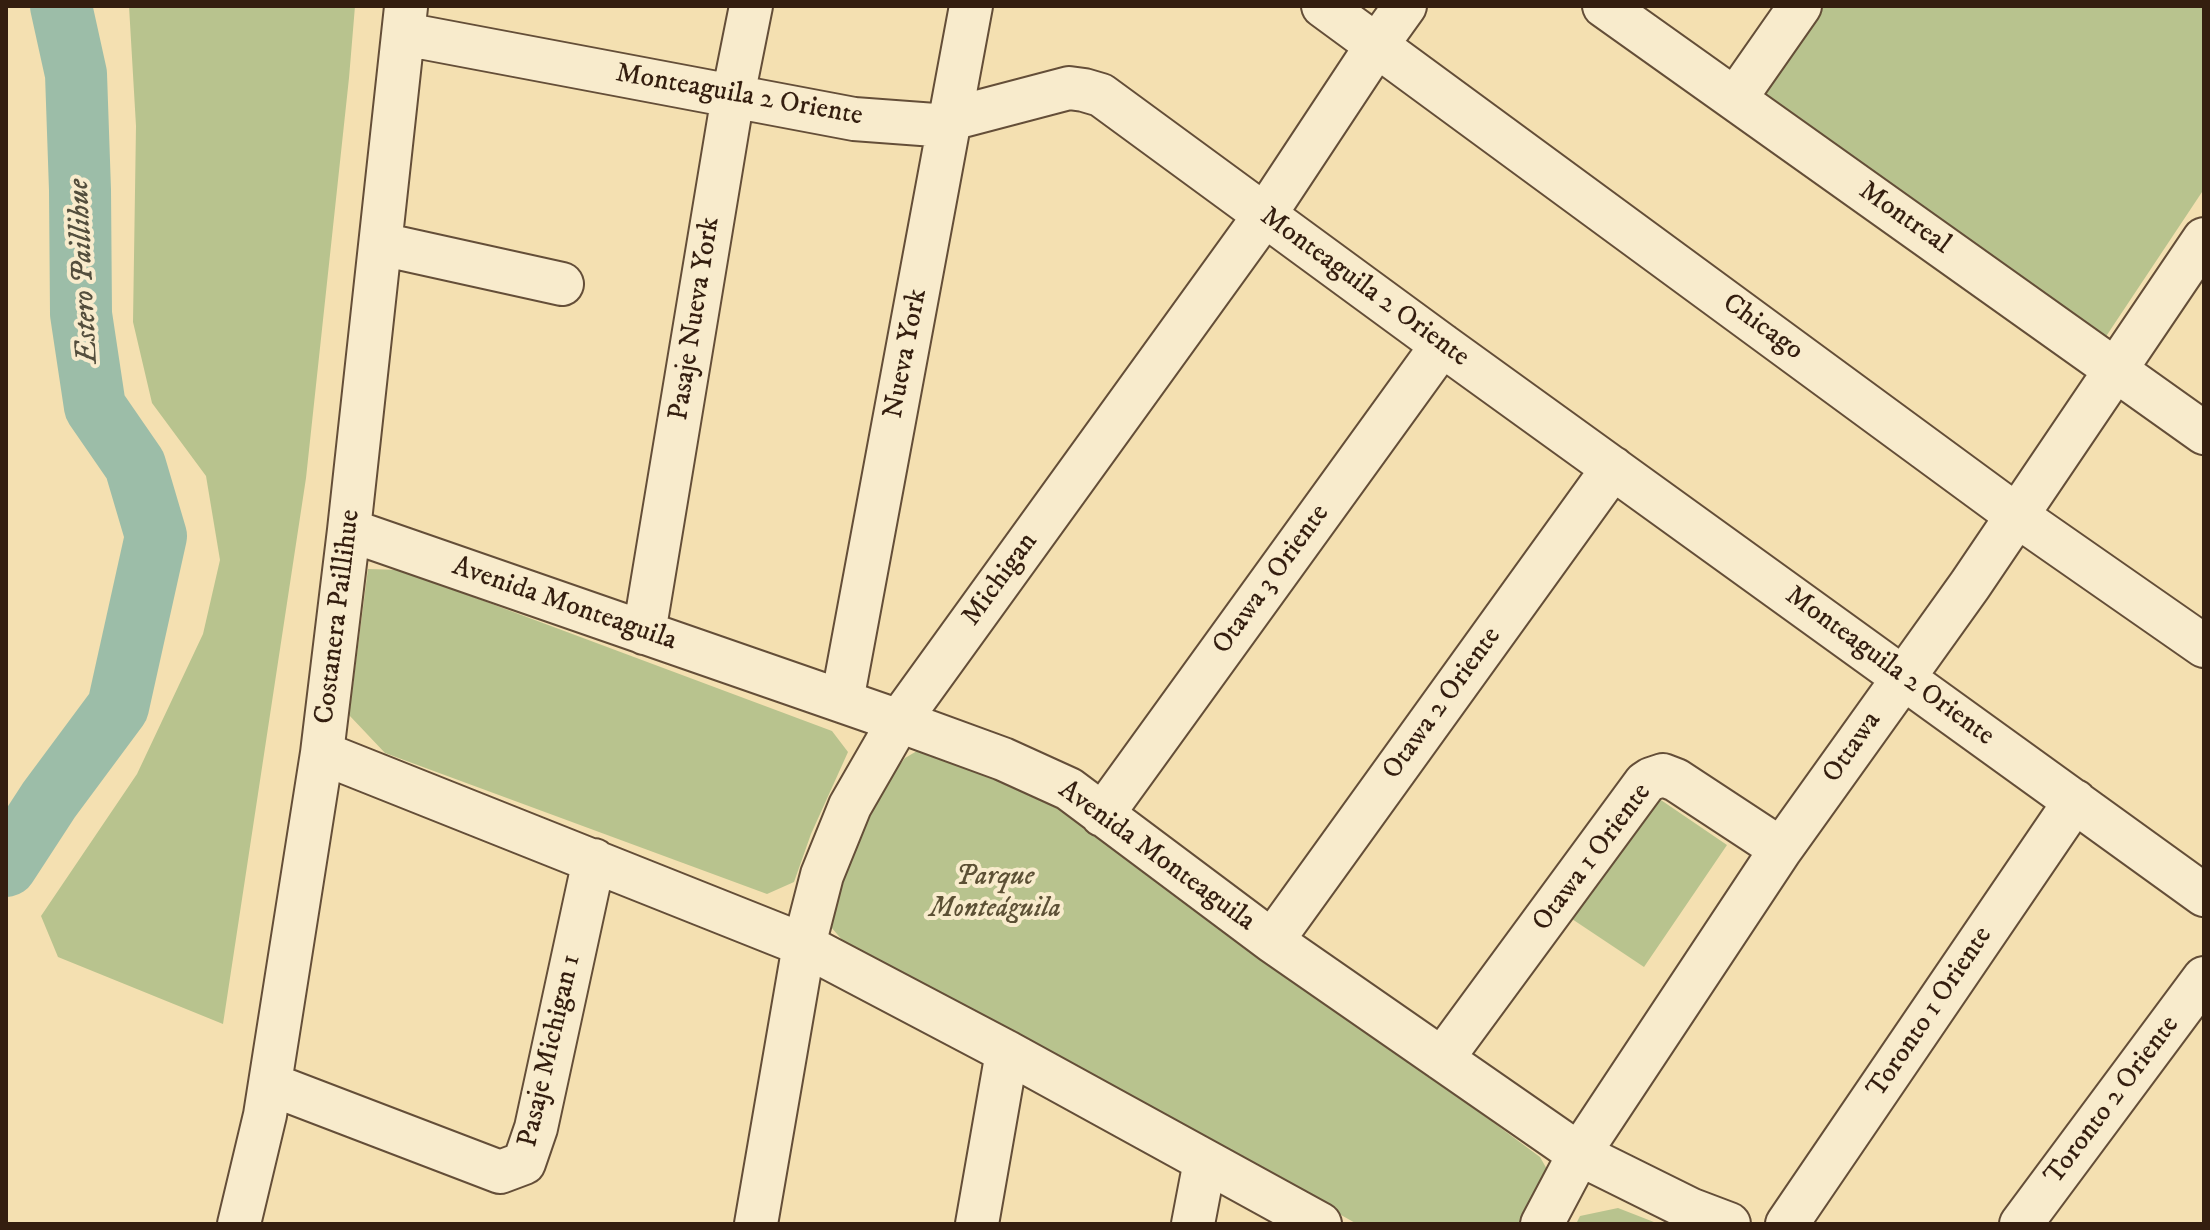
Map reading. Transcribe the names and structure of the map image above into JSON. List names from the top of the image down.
{
  "streets": {
    "street": [
      "Monteaguila 2 Oriente",
      "Montreal",
      "Pasaje Nueva York",
      "Chicago",
      "Nueva York",
      "Michigan",
      "Otawa 3 Oriente",
      "Avenida Monteaguila",
      "Costanera Paillihue",
      "Otawa 2 Oriente",
      "Ottawa",
      "Otawa 1 Oriente",
      "Toronto 1 Oriente",
      "Pasaje Michigan 1",
      "Toronto 2 Oriente"
    ]
  },
  "crossings": [
    ["Monteaguila 2 Oriente", "Pasaje Nueva York"],
    ["Monteaguila 2 Oriente", "Nueva York"],
    ["Monteaguila 2 Oriente", "Michigan"],
    ["Monteaguila 2 Oriente", "Otawa 3 Oriente"],
    ["Monteaguila 2 Oriente", "Costanera Paillihue"],
    ["Monteaguila 2 Oriente", "Otawa 2 Oriente"],
    ["Monteaguila 2 Oriente", "Ottawa"],
    ["Monteaguila 2 Oriente", "Toronto 1 Oriente"],
    ["Montreal", "Ottawa"],
    ["Pasaje Nueva York", "Avenida Monteaguila"],
    ["Chicago", "Michigan"],
    ["Chicago", "Ottawa"],
    ["Nueva York", "Avenida Monteaguila"],
    ["Michigan", "Avenida Monteaguila"],
    ["Otawa 3 Oriente", "Avenida Monteaguila"],
    ["Avenida Monteaguila", "Costanera Paillihue"],
    ["Avenida Monteaguila", "Otawa 2 Oriente"],
    ["Avenida Monteaguila", "Ottawa"],
    ["Avenida Monteaguila", "Otawa 1 Oriente"],
    ["Costanera Paillihue", "Pasaje Michigan 1"],
    ["Ottawa", "Otawa 1 Oriente"]
  ],
  "water": ["Estero Paillihue"],
  "parks": ["Parque Monteáguila"]
}
